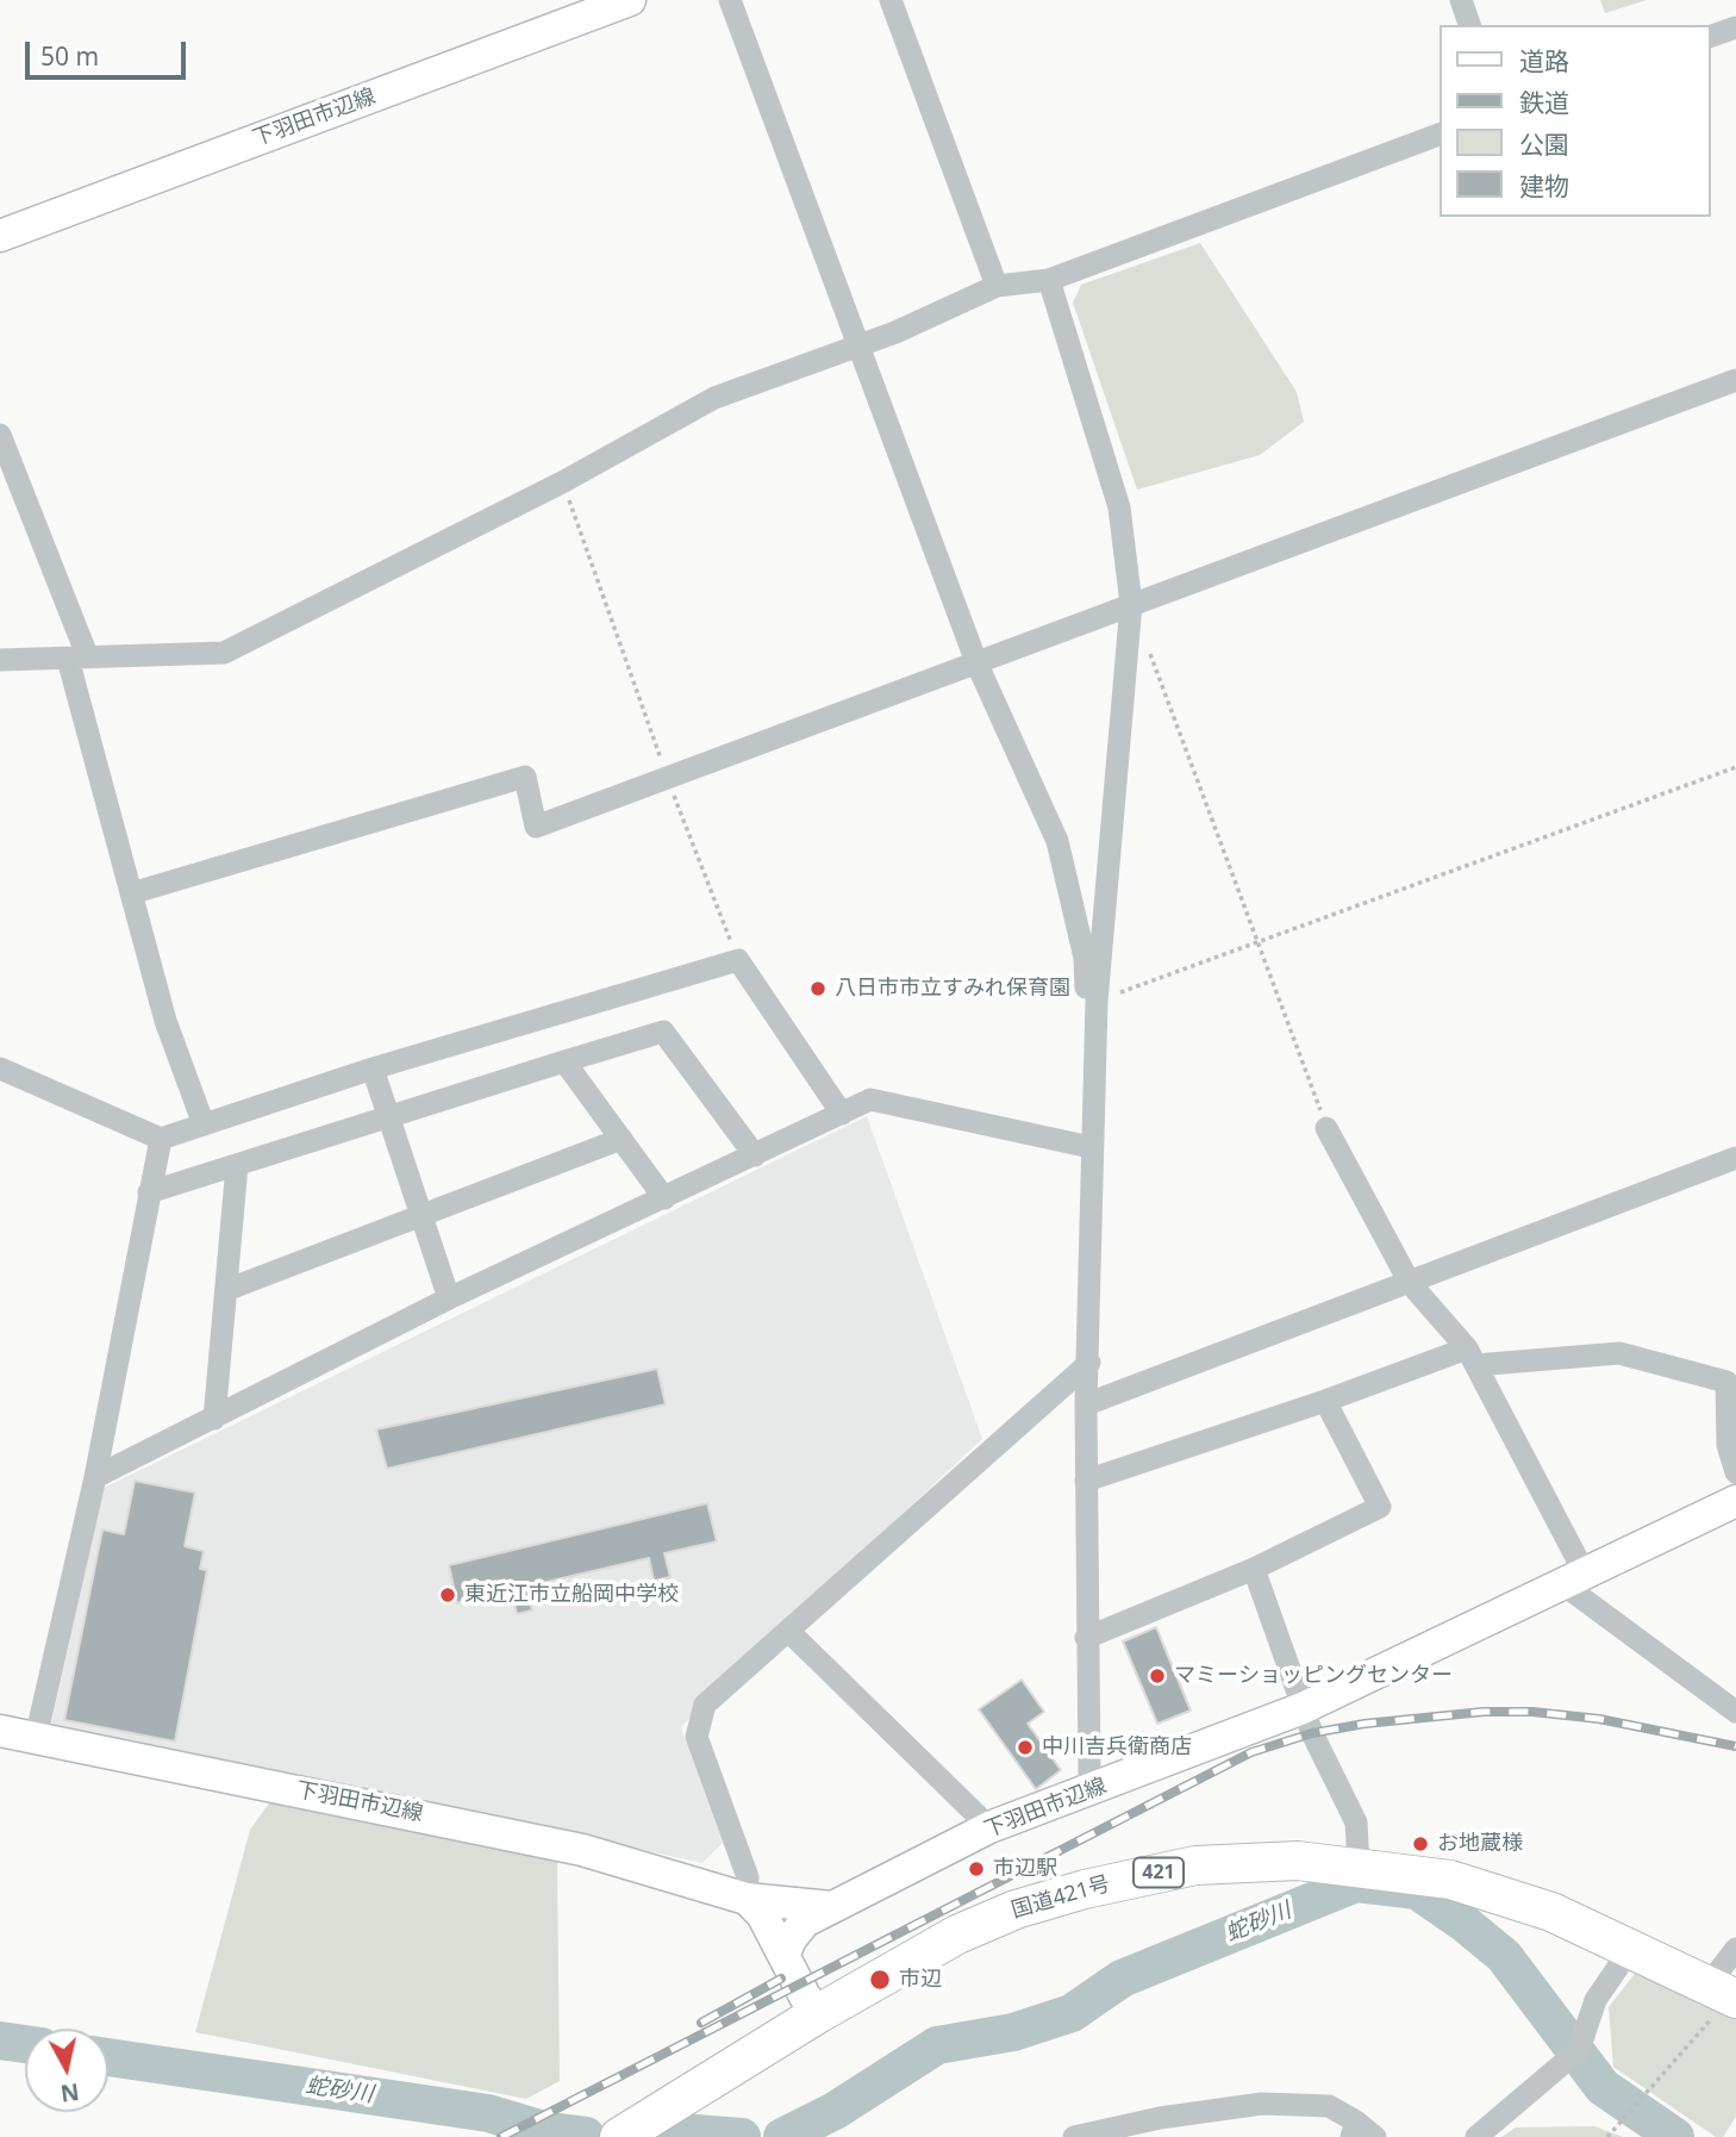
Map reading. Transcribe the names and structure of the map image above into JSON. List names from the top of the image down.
{
  "streets": {
    "highway": ["421", "国道421号"],
    "main road": ["下羽田市辺線"]
  },
  "water": ["蛇砂川"],
  "places": [
    "八日市市立すみれ保育園",
    "東近江市立船岡中学校",
    "マミーショッピングセンター",
    "中川吉兵衛商店",
    "お地蔵様",
    "市辺駅",
    "市辺"
  ],
  "legend": [
    "道路",
    "鉄道",
    "公園",
    "建物"
  ],
  "scale_bar": "50 m",
  "north": "bottom"
}
